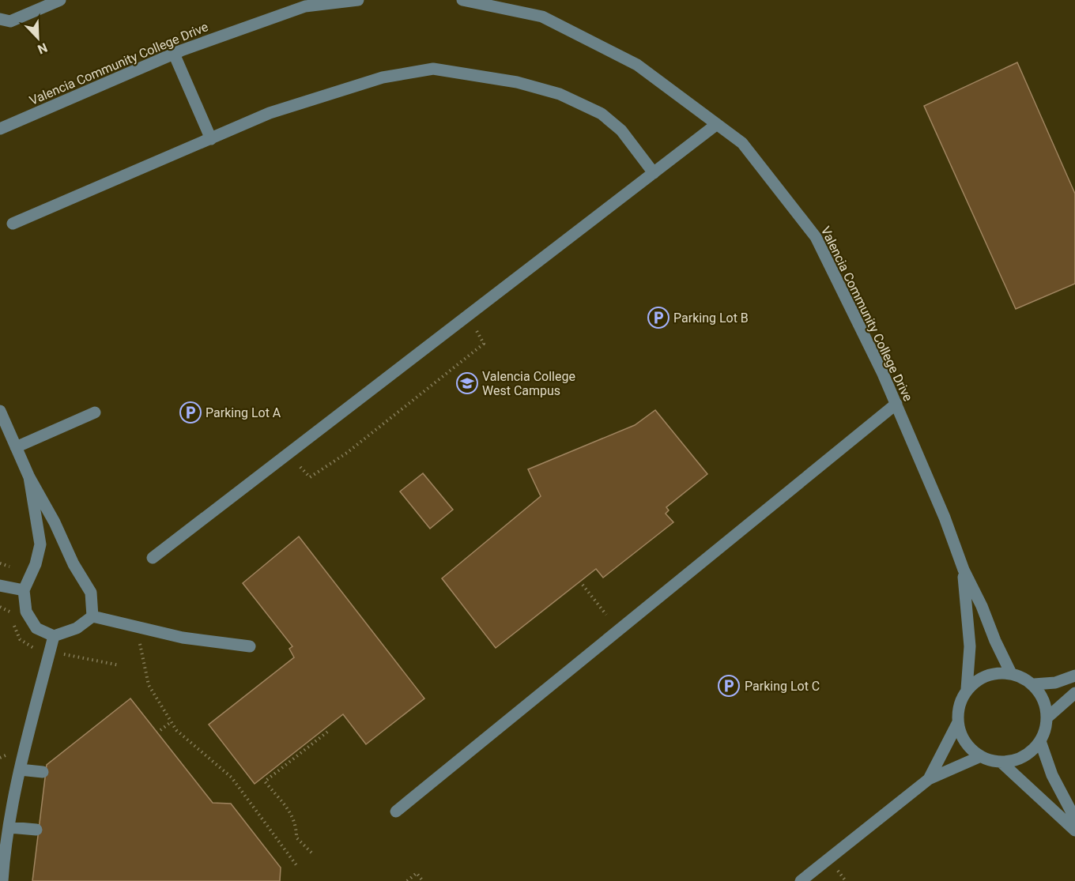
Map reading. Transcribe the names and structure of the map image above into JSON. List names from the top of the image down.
{
  "streets": {
    "street": ["Valencia Community College Drive"]
  },
  "places": {
    "parking": ["Parking Lot B", "Parking Lot A", "Parking Lot C"],
    "school or university": ["Valencia College West Campus"]
  },
  "north": "bottom right"
}
